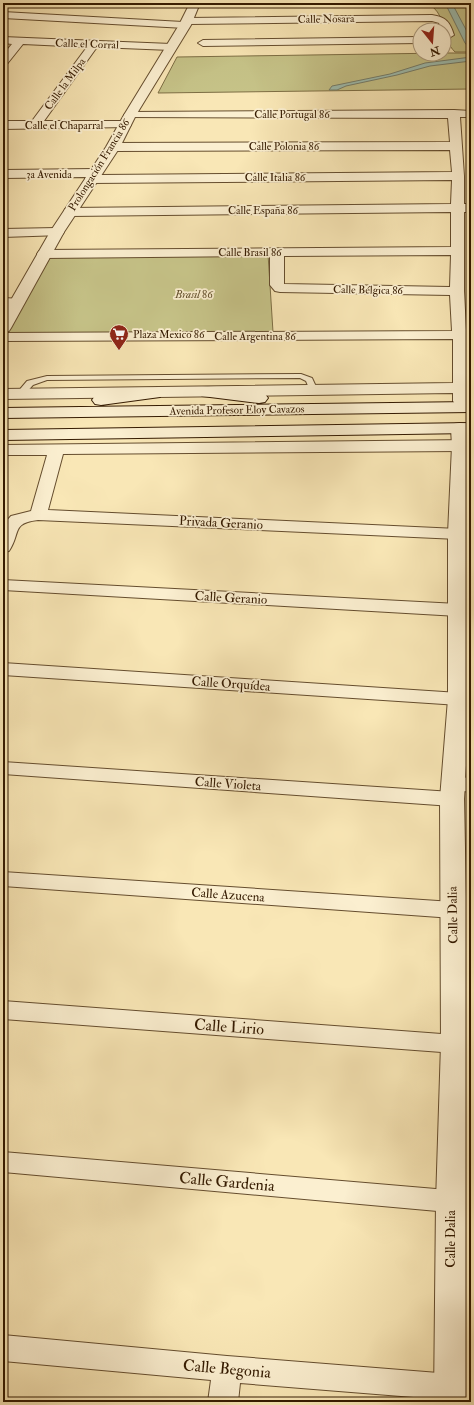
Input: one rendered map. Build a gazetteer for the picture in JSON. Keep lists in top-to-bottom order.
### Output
{
  "streets": {
    "street": [
      "Calle Nosara",
      "Calle el Corral",
      "Calle la Milpa",
      "Calle Portugal 86",
      "Calle el Chaparral",
      "Calle Polonia 86",
      "Prolongación Francia 86",
      "3a Avenida",
      "Calle Italia 86",
      "Calle España 86",
      "Calle Brasil 86",
      "Calle Bélgica 86",
      "Calle Argentina 86",
      "Avenida Profesor Eloy Cavazos",
      "Privada Geranio",
      "Calle Geranio",
      "Calle Orquídea",
      "Calle Violeta",
      "Calle Azucena",
      "Calle Dalia",
      "Calle Lirio",
      "Calle Gardenia",
      "Calle Begonia"
    ]
  },
  "crossings": [
    ["Calle Nosara", "Prolongación Francia 86"],
    ["Calle el Corral", "Calle la Milpa"],
    ["Calle el Corral", "Prolongación Francia 86"],
    ["Calle la Milpa", "Calle el Chaparral"],
    ["Calle Portugal 86", "Calle el Chaparral"],
    ["Calle Portugal 86", "Prolongación Francia 86"],
    ["Calle el Chaparral", "Prolongación Francia 86"],
    ["Calle Polonia 86", "Prolongación Francia 86"],
    ["Prolongación Francia 86", "3a Avenida"],
    ["Prolongación Francia 86", "Calle Italia 86"],
    ["Prolongación Francia 86", "Calle España 86"],
    ["Prolongación Francia 86", "Calle Brasil 86"],
    ["3a Avenida", "Calle Italia 86"],
    ["Calle Brasil 86", "Calle Bélgica 86"],
    ["Avenida Profesor Eloy Cavazos", "Calle Dalia"],
    ["Privada Geranio", "Calle Dalia"],
    ["Calle Geranio", "Calle Dalia"],
    ["Calle Orquídea", "Calle Dalia"],
    ["Calle Violeta", "Calle Dalia"],
    ["Calle Azucena", "Calle Dalia"],
    ["Calle Dalia", "Calle Lirio"],
    ["Calle Dalia", "Calle Gardenia"],
    ["Calle Dalia", "Calle Begonia"]
  ],
  "parks": ["Brasil 86"],
  "places": {
    "supermarket": ["Plaza Mexico 86"]
  },
  "north": "bottom"
}
